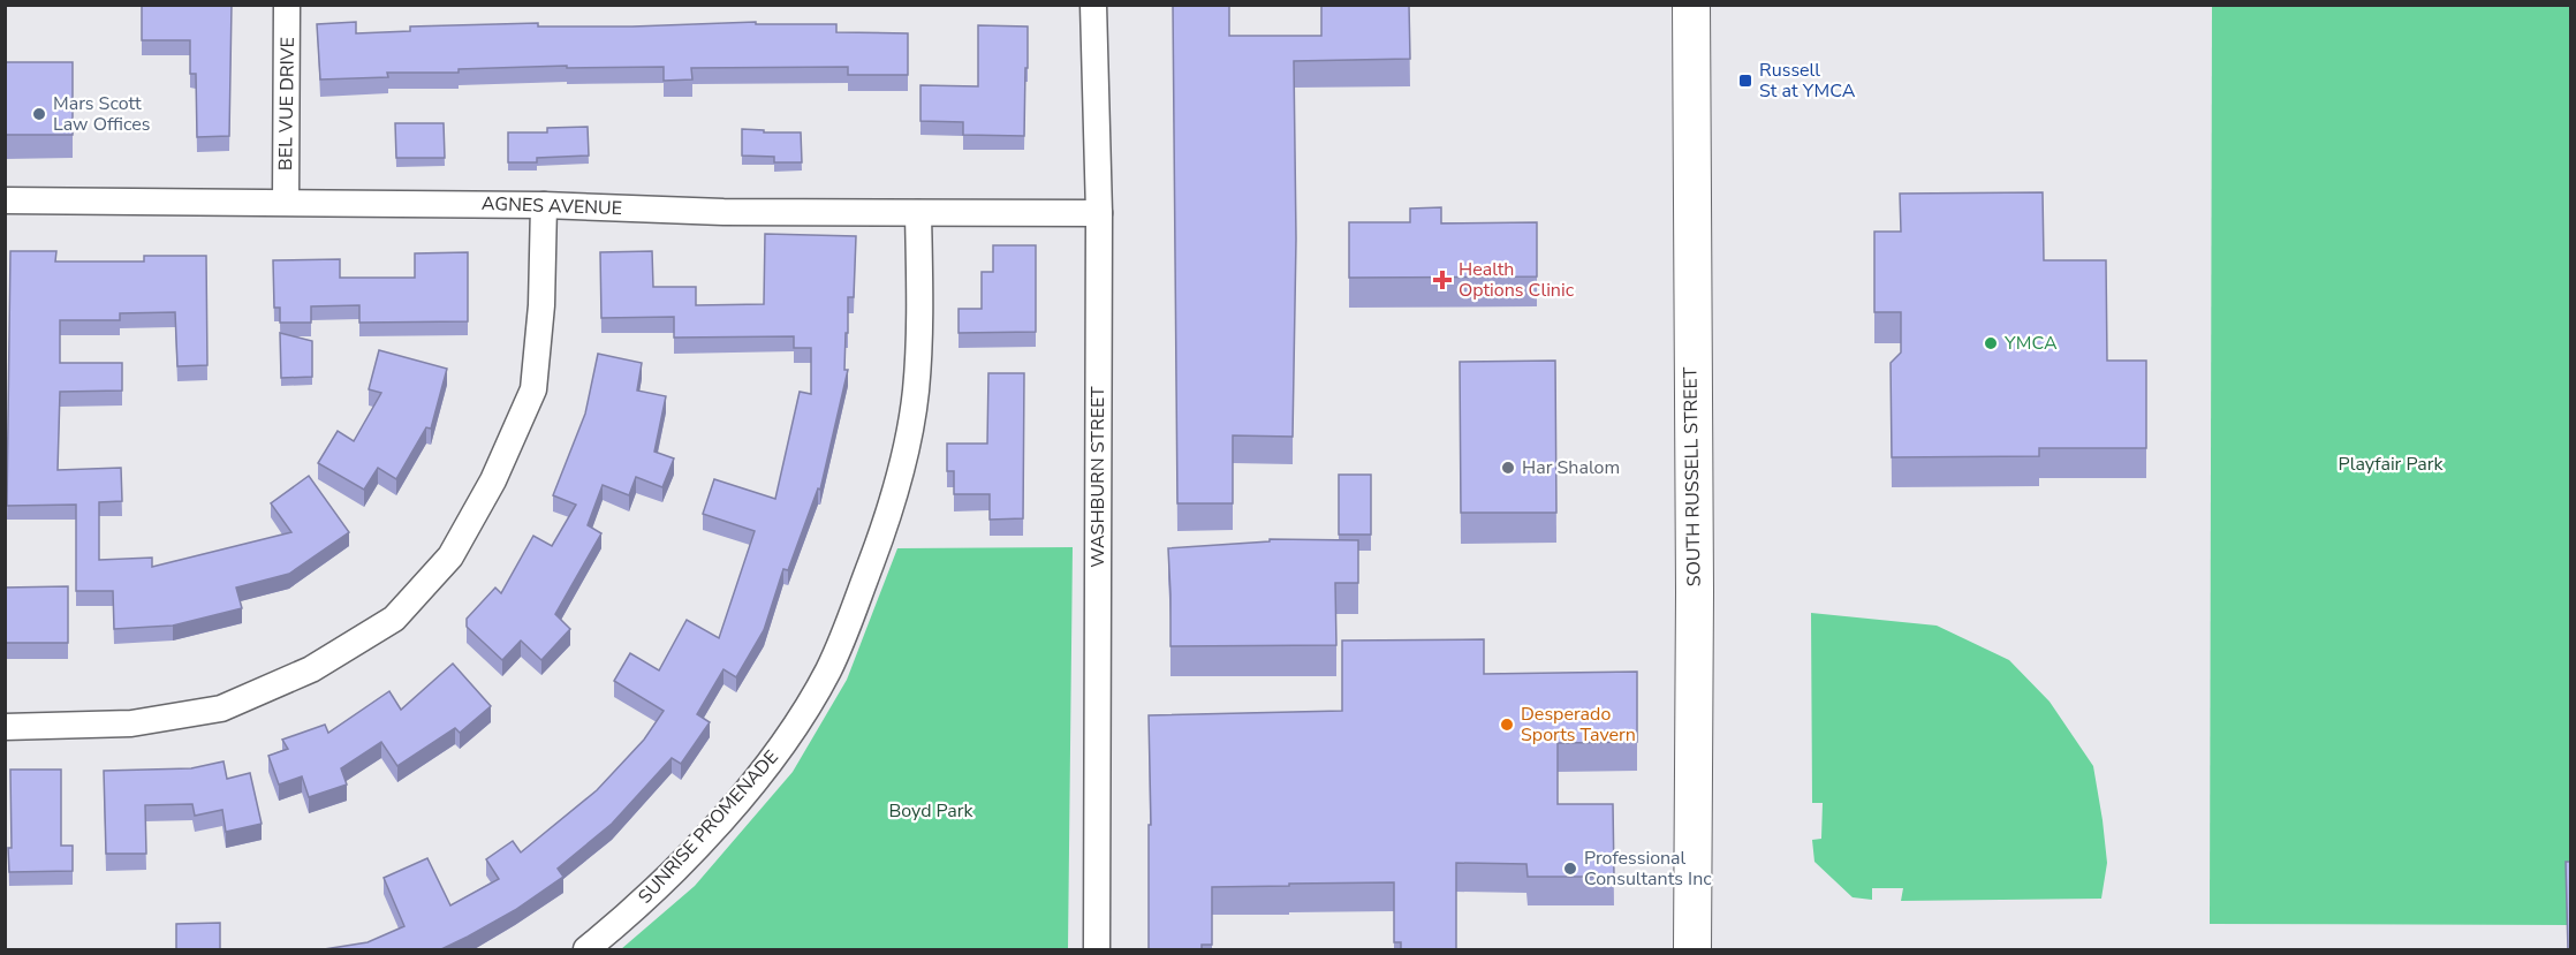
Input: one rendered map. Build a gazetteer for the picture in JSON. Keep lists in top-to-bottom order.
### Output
{
  "streets": {
    "main road": ["SOUTH RUSSELL STREET"],
    "street": [
      "BEL VUE DRIVE",
      "AGNES AVENUE",
      "WASHBURN STREET",
      "SUNRISE PROMENADE"
    ]
  },
  "crossings": [
    ["BEL VUE DRIVE", "AGNES AVENUE"],
    ["AGNES AVENUE", "WASHBURN STREET"],
    ["AGNES AVENUE", "SUNRISE PROMENADE"]
  ],
  "parks": ["Playfair Park", "Boyd Park"],
  "places": {
    "transit": ["Russell St at YMCA"],
    "other": [
      "Mars Scott Law Offices",
      "YMCA",
      "Har Shalom",
      "Desperado Sports Tavern",
      "Professional Consultants Inc"
    ],
    "health": ["Health Options Clinic"]
  }
}
